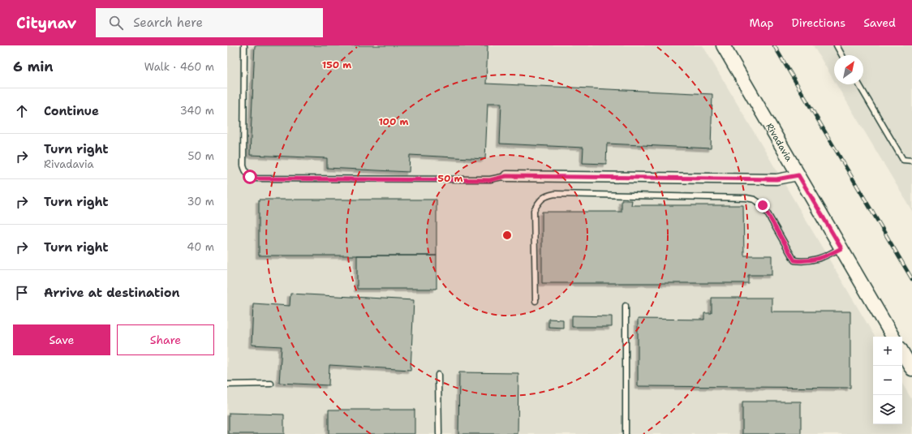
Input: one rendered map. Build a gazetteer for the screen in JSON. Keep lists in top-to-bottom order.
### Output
{
  "streets": {
    "street": ["Rivadavia"]
  },
  "north": "top right",
  "page": {
    "header": "Citynav",
    "search": "Search here",
    "nav": ["Map", "Directions", "Saved"],
    "heading": ["6 min", "Walk · 460 m"],
    "list": [
      ["Continue", "340 m"],
      ["Turn right", "Rivadavia", "50 m"],
      ["Turn right", "30 m"],
      ["Turn right", "40 m"],
      "Arrive at destination"
    ],
    "buttons": ["Save", "Share"],
    "map_buttons": ["+", "−"]
  },
  "rings": ["150 m", "100 m", "50 m"]
}
